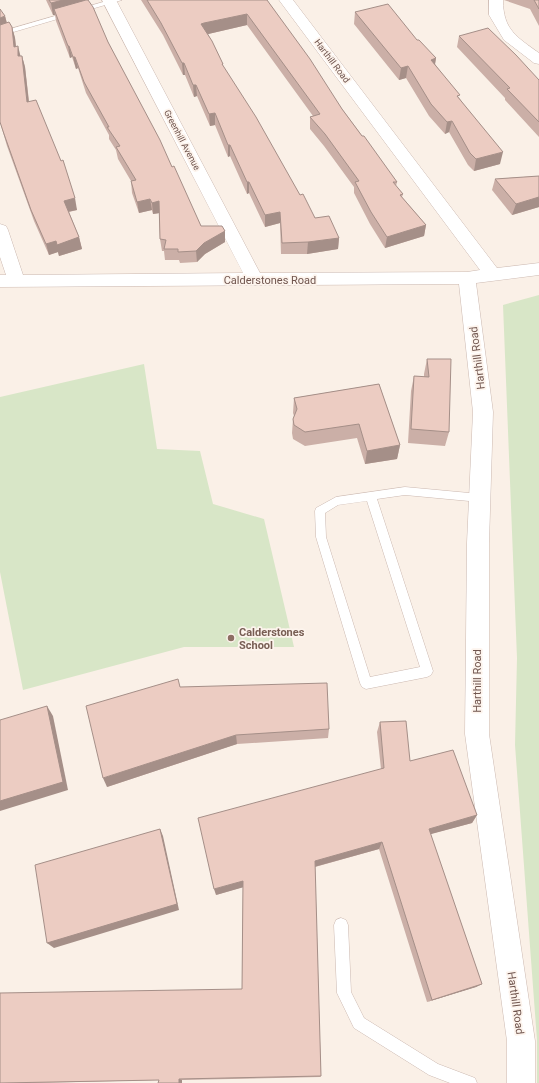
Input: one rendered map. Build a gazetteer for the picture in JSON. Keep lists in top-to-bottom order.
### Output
{
  "streets": {
    "street": ["Harthill Road", "Greenhill Avenue", "Calderstones Road"]
  },
  "crossings": [
    ["Harthill Road", "Calderstones Road"],
    ["Greenhill Avenue", "Calderstones Road"]
  ],
  "places": ["Calderstones School"]
}
